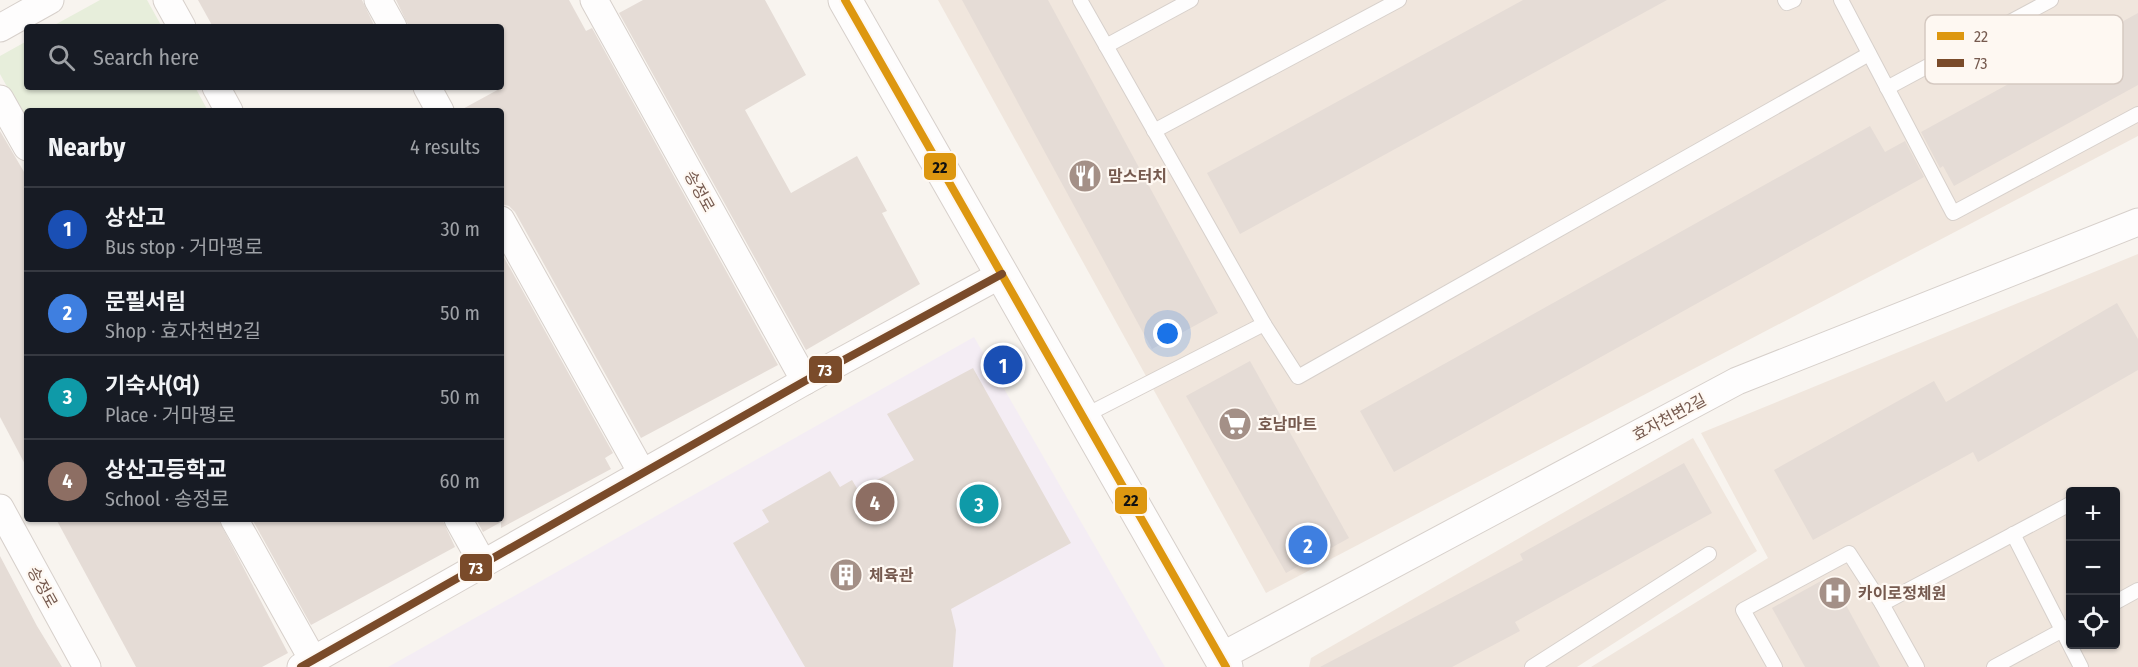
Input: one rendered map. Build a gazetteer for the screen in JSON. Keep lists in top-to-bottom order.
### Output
{
  "streets": {
    "street": ["송정로", "효자천변2길"]
  },
  "places": {
    "restaurant": ["맘스터치"],
    "supermarket": ["호남마트"],
    "building": ["체육관"],
    "hospital": ["카이로정체원"]
  },
  "lines": ["transit line 22", "transit line 73"],
  "legend": ["22", "73"],
  "page": {
    "search": "Search here",
    "heading": ["Nearby", "4 results"],
    "list": [
      {
        "mark": "1",
        "name": "상산고",
        "note": "Bus stop · 거마평로",
        "value": "30 m"
      },
      {
        "mark": "2",
        "name": "문필서림",
        "note": "Shop · 효자천변2길",
        "value": "50 m"
      },
      {
        "mark": "3",
        "name": "기숙사(여)",
        "note": "Place · 거마평로",
        "value": "50 m"
      },
      {
        "mark": "4",
        "name": "상산고등학교",
        "note": "School · 송정로",
        "value": "60 m"
      }
    ],
    "pins": [
      "1",
      "4",
      "3",
      "2"
    ],
    "map_buttons": ["+", "−"]
  }
}
